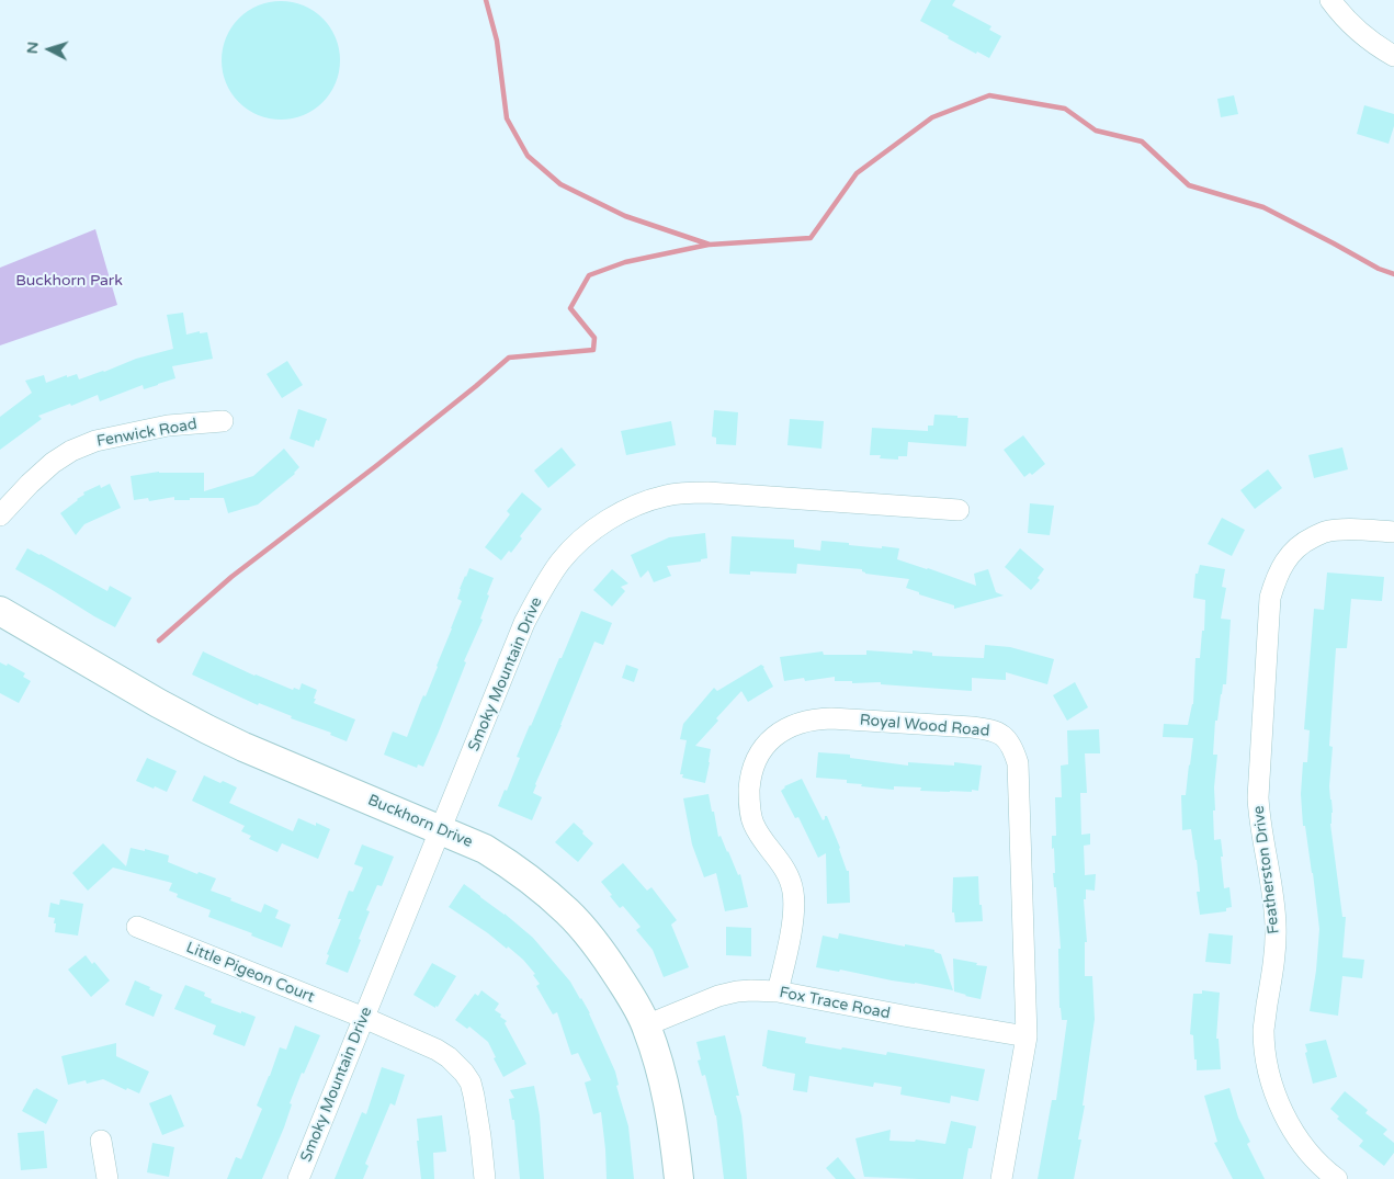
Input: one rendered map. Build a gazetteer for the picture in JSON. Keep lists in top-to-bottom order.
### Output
{
  "streets": {
    "street": [
      "Fenwick Road",
      "Smoky Mountain Drive",
      "Royal Wood Road",
      "Buckhorn Drive",
      "Featherston Drive",
      "Little Pigeon Court",
      "Fox Trace Road"
    ]
  },
  "crossings": [
    ["Smoky Mountain Drive", "Buckhorn Drive"],
    ["Smoky Mountain Drive", "Little Pigeon Court"],
    ["Royal Wood Road", "Fox Trace Road"],
    ["Buckhorn Drive", "Fox Trace Road"]
  ],
  "parks": ["Buckhorn Park"],
  "north": "left"
}
